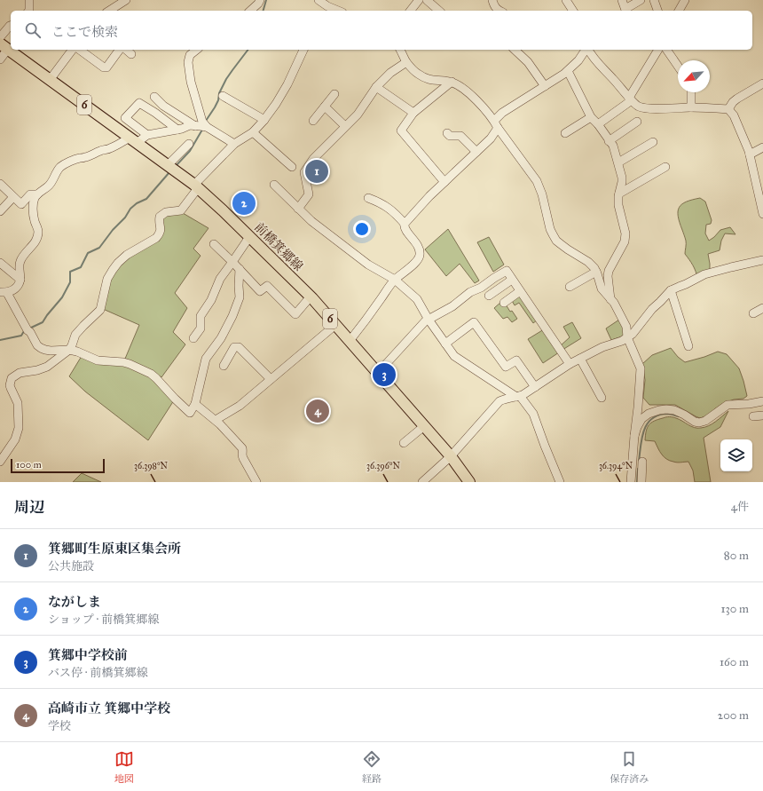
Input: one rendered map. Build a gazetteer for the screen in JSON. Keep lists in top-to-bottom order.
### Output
{
  "streets": {
    "main road": ["6", "前橋箕郷線"]
  },
  "scale_bar": "100 m",
  "north": "bottom left",
  "page": {
    "search": "ここで検索",
    "pins": [
      "1",
      "2",
      "3",
      "4"
    ],
    "scale": "100 m",
    "heading": ["周辺", "4件"],
    "list": [
      {
        "mark": "1",
        "name": "箕郷町生原東区集会所",
        "note": "公共施設",
        "value": "80 m"
      },
      {
        "mark": "2",
        "name": "ながしま",
        "note": "ショップ · 前橋箕郷線",
        "value": "130 m"
      },
      {
        "mark": "3",
        "name": "箕郷中学校前",
        "note": "バス停 · 前橋箕郷線",
        "value": "160 m"
      },
      {
        "mark": "4",
        "name": "高崎市立 箕郷中学校",
        "note": "学校",
        "value": "200 m"
      }
    ],
    "nav": ["地図", "経路", "保存済み"]
  },
  "coordinates": ["36.398°N", "36.396°N", "36.394°N"]
}
